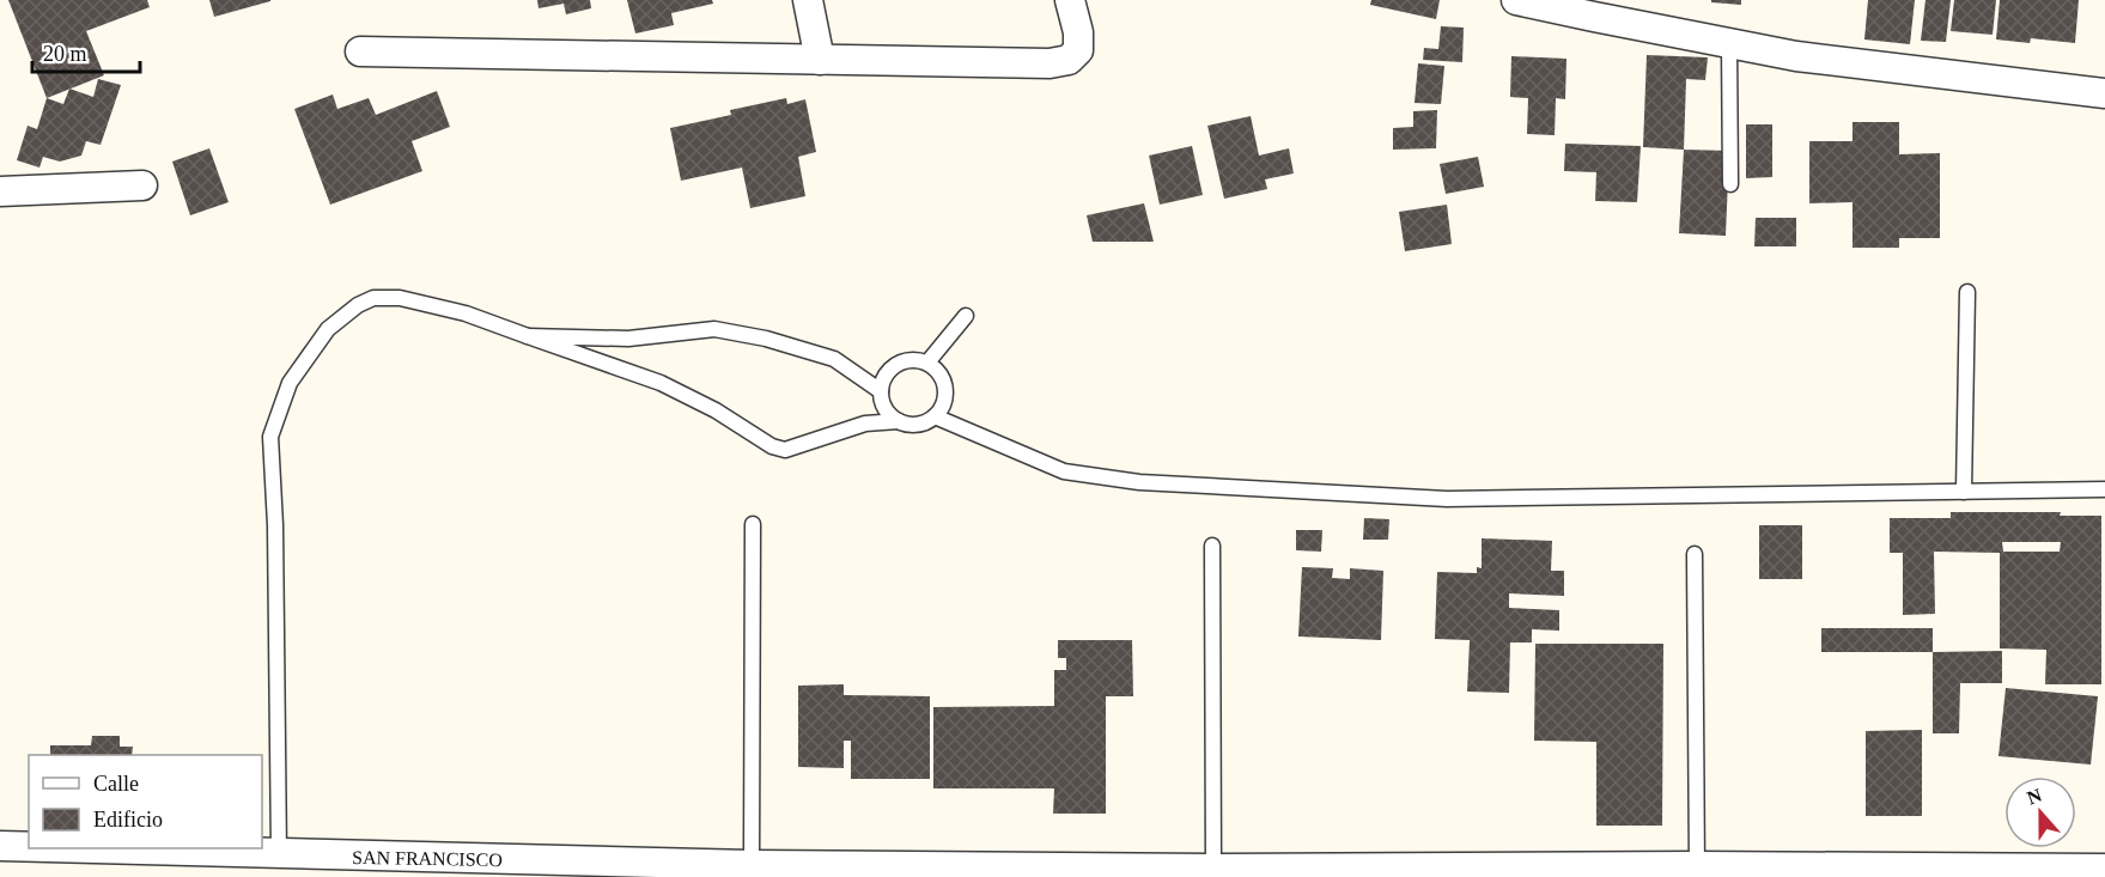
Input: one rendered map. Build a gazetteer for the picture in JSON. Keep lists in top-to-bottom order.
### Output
{
  "streets": {
    "street": ["SAN FRANCISCO"]
  },
  "legend": ["Calle", "Edificio"],
  "scale_bar": "20 m",
  "north": "top"
}
